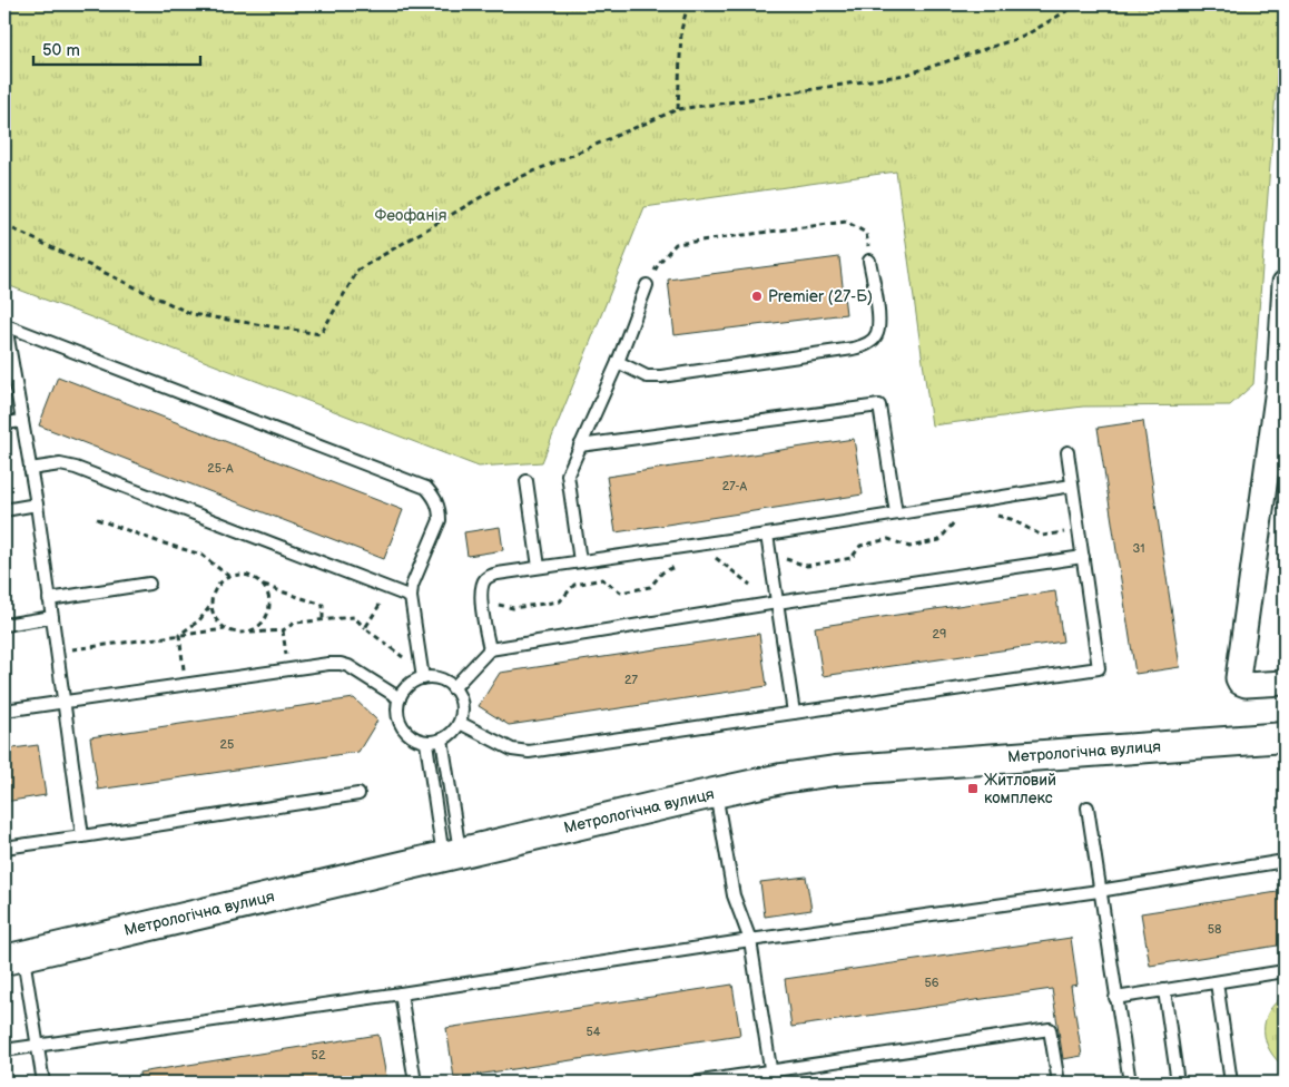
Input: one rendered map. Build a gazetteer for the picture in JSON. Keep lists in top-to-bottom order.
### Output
{
  "streets": {
    "street": ["Метрологічна вулиця"]
  },
  "parks": ["Феофанія"],
  "places": {
    "other": ["Premier (27-Б)"],
    "transit": ["Житловий комплекс"]
  },
  "house_numbers": [
    "25-А",
    "27-А",
    "31",
    "29",
    "27",
    "25",
    "58",
    "56",
    "54",
    "52"
  ],
  "scale_bar": "50 m"
}
